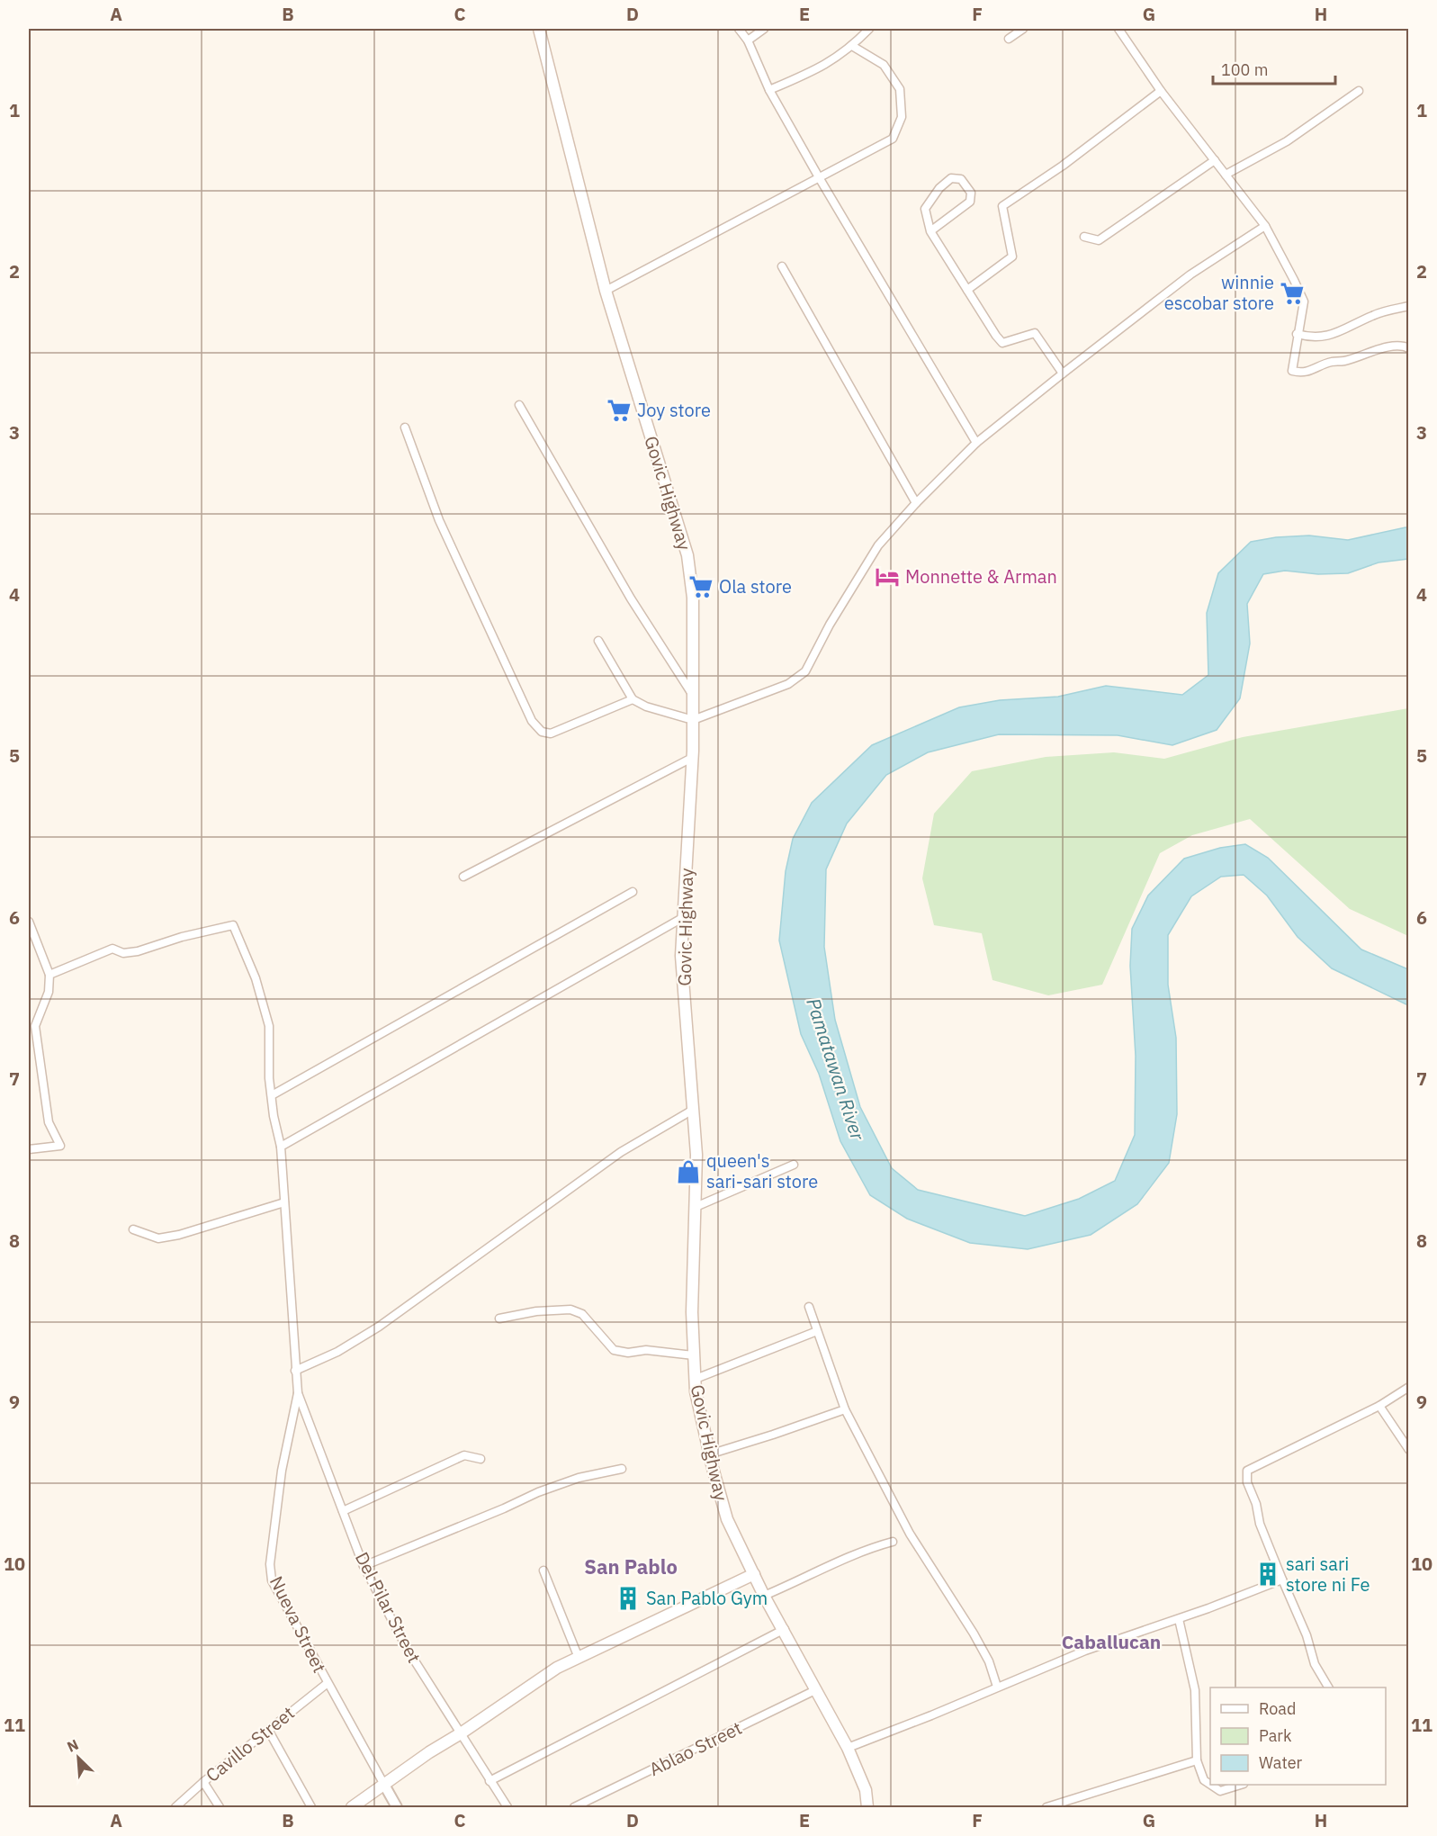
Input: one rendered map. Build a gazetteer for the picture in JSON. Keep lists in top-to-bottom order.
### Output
{
  "streets": {
    "main road": ["Govic Highway"],
    "street": [
      "Del Pilar Street",
      "Nueva Street",
      "Cavillo Street",
      "Ablao Street"
    ]
  },
  "crossings": [
    ["Govic Highway", "Ablao Street"],
    ["Del Pilar Street", "Nueva Street"],
    ["Nueva Street", "Cavillo Street"]
  ],
  "districts": ["San Pablo", "Caballucan"],
  "water": ["Pamatawan River"],
  "places": {
    "supermarket": ["winnie escobar store", "Joy store", "Ola store"],
    "hotel": ["Monnette & Arman"],
    "shop": ["queen's sari-sari store"],
    "building": ["sari sari store ni Fe", "San Pablo Gym"]
  },
  "legend": ["Road", "Park", "Water"],
  "scale_bar": "100 m",
  "north": "top left",
  "grid": {
    "columns": [
      "A",
      "B",
      "C",
      "D",
      "E",
      "F",
      "G",
      "H"
    ],
    "rows": [
      "1",
      "2",
      "3",
      "4",
      "5",
      "6",
      "7",
      "8",
      "9",
      "10",
      "11"
    ]
  }
}
